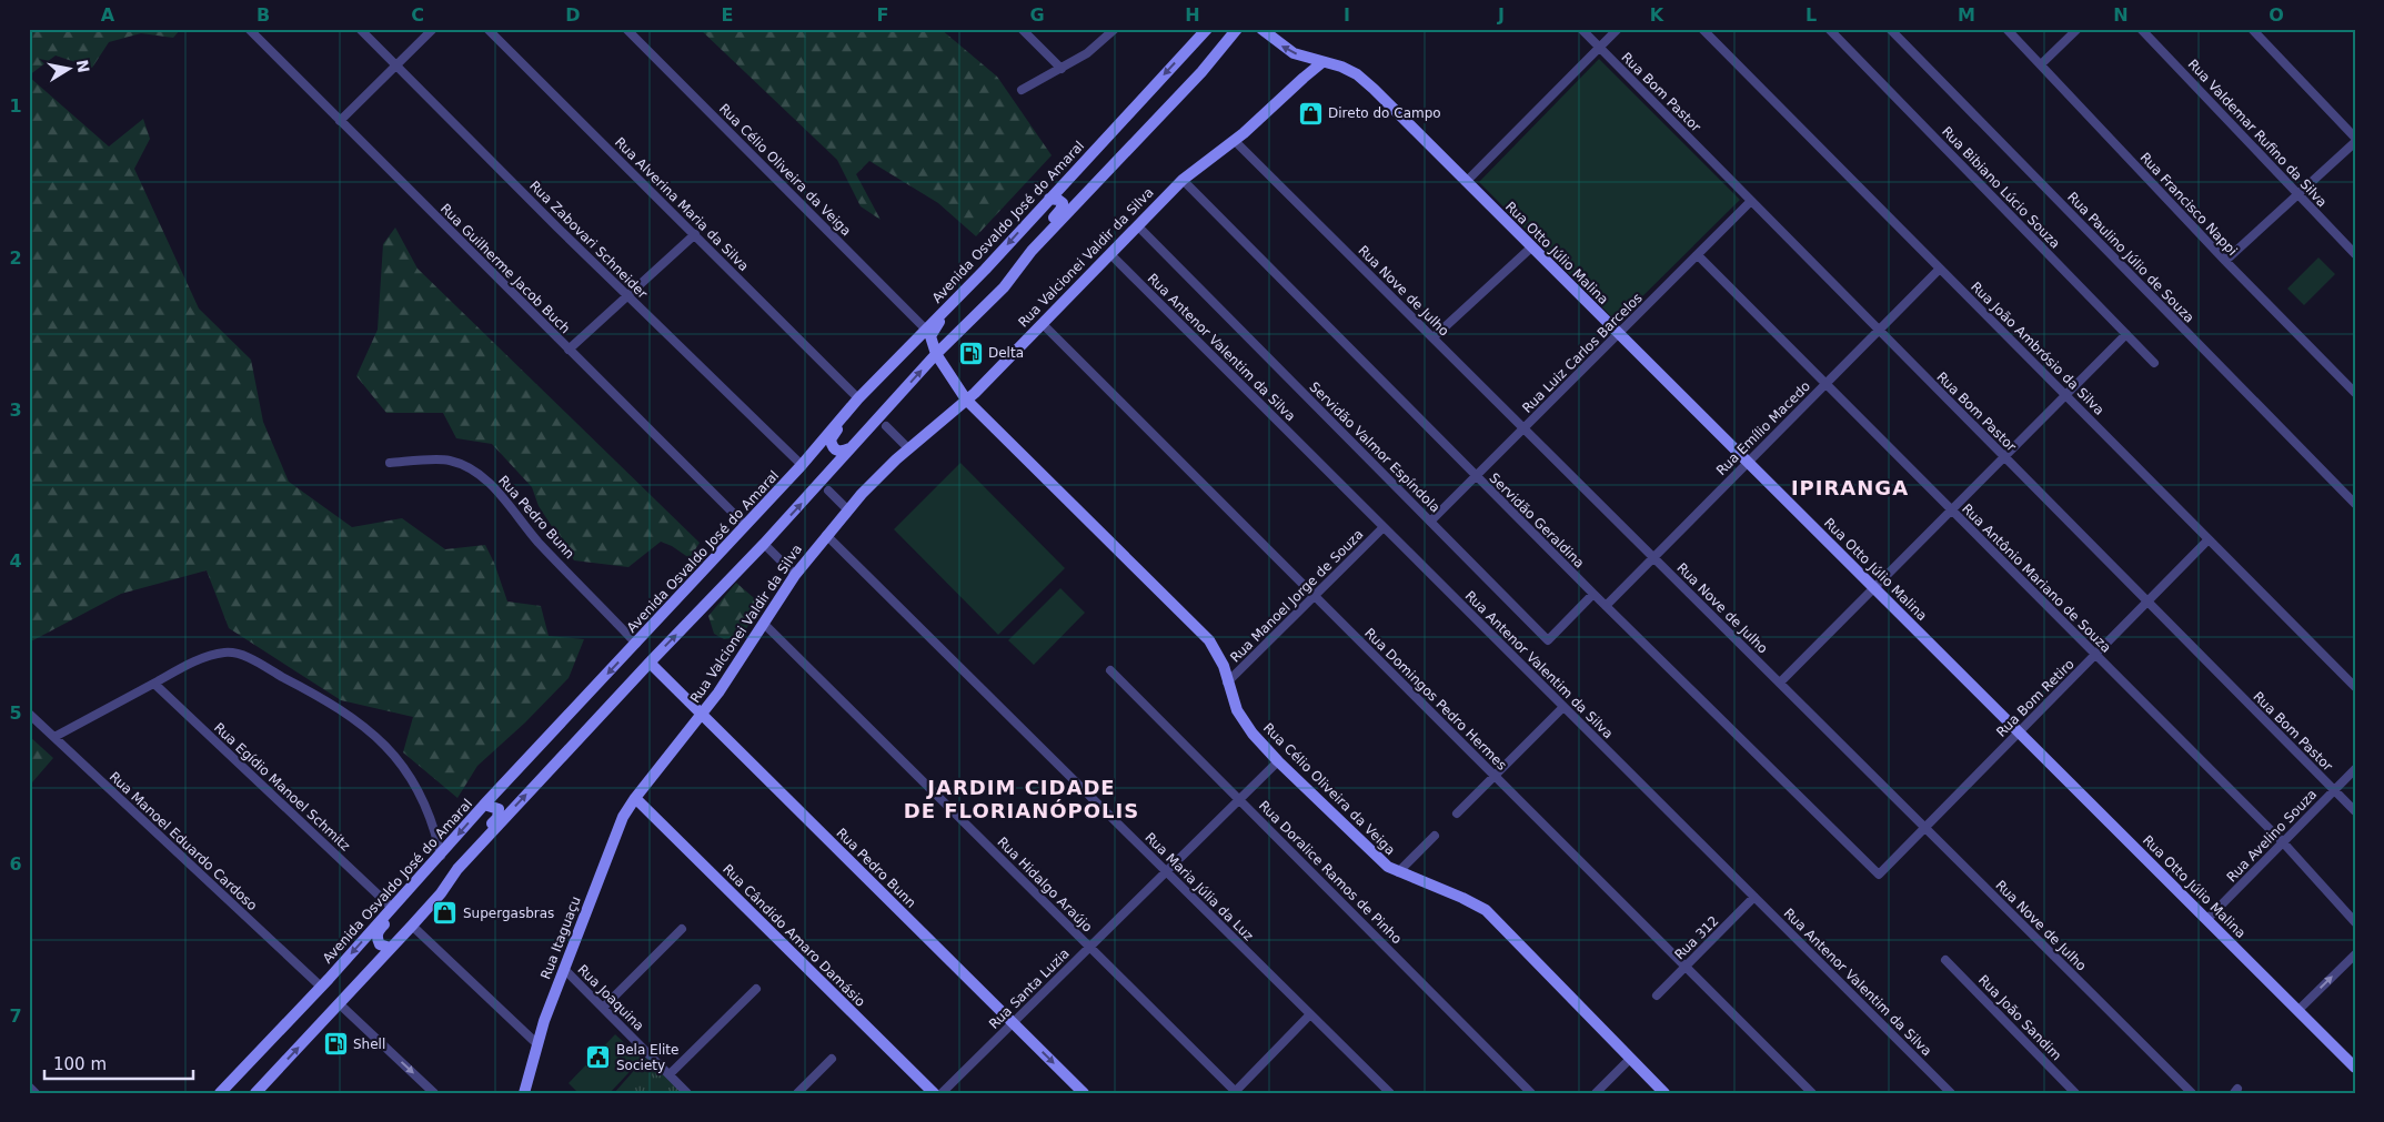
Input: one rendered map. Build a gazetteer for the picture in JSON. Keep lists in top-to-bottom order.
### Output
{
  "streets": {
    "main road": [
      "Rua Célio Oliveira da Veiga",
      "Avenida Osvaldo José do Amaral",
      "Rua Otto Júlio Malina",
      "Rua Valcionei Valdir da Silva",
      "Rua Pedro Bunn",
      "Rua Cândido Amaro Damásio",
      "Rua Itaguaçu"
    ],
    "street": [
      "Rua Bom Pastor",
      "Rua Valdemar Rufino da Silva",
      "Rua Bibiano Lúcio Souza",
      "Rua Alverina Maria da Silva",
      "Rua Francisco Nappi",
      "Rua Zabovari Schneider",
      "Rua Paulino Júlio de Souza",
      "Rua Guilherme Jacob Buch",
      "Rua Nove de Julho",
      "Rua Antenor Valentim da Silva",
      "Rua João Ambrósio da Silva",
      "Rua Luiz Carlos Barcelos",
      "Rua Emílio Macedo",
      "Servidão Valmor Espíndola",
      "Servidão Geraldina",
      "Rua Antônio Mariano de Souza",
      "Rua Manoel Jorge de Souza",
      "Rua Bom Retiro",
      "Rua Domingos Pedro Hermes",
      "Rua Egídio Manoel Schmitz",
      "Rua Avelino Souza",
      "Rua Manoel Eduardo Cardoso",
      "Rua Doralice Ramos de Pinho",
      "Rua Hidalgo Araújo",
      "Rua Maria Júlia da Luz",
      "Rua 312",
      "Rua Santa Luzia",
      "Rua Joaquina",
      "Rua João Sandim"
    ]
  },
  "crossings": [
    ["Rua Bom Pastor", "Rua Luiz Carlos Barcelos"],
    ["Rua Bom Pastor", "Rua Emílio Macedo"],
    ["Rua Bom Pastor", "Rua Bom Retiro"],
    ["Rua Bom Pastor", "Rua Avelino Souza"],
    ["Rua Célio Oliveira da Veiga", "Avenida Osvaldo José do Amaral"],
    ["Rua Célio Oliveira da Veiga", "Rua Valcionei Valdir da Silva"],
    ["Rua Célio Oliveira da Veiga", "Rua Manoel Jorge de Souza"],
    ["Rua Célio Oliveira da Veiga", "Rua Santa Luzia"],
    ["Rua Alverina Maria da Silva", "Avenida Osvaldo José do Amaral"],
    ["Avenida Osvaldo José do Amaral", "Rua Zabovari Schneider"],
    ["Avenida Osvaldo José do Amaral", "Rua Guilherme Jacob Buch"],
    ["Avenida Osvaldo José do Amaral", "Rua Pedro Bunn"],
    ["Avenida Osvaldo José do Amaral", "Rua Egídio Manoel Schmitz"],
    ["Avenida Osvaldo José do Amaral", "Rua Manoel Eduardo Cardoso"],
    ["Rua Otto Júlio Malina", "Rua Valcionei Valdir da Silva"],
    ["Rua Otto Júlio Malina", "Rua Luiz Carlos Barcelos"],
    ["Rua Otto Júlio Malina", "Rua Emílio Macedo"],
    ["Rua Otto Júlio Malina", "Rua Bom Retiro"],
    ["Rua Otto Júlio Malina", "Rua Avelino Souza"],
    ["Rua Valcionei Valdir da Silva", "Rua Nove de Julho"],
    ["Rua Valcionei Valdir da Silva", "Rua Antenor Valentim da Silva"],
    ["Rua Valcionei Valdir da Silva", "Servidão Valmor Espíndola"],
    ["Rua Valcionei Valdir da Silva", "Rua Pedro Bunn"],
    ["Rua Valcionei Valdir da Silva", "Servidão Geraldina"],
    ["Rua Valcionei Valdir da Silva", "Rua Domingos Pedro Hermes"],
    ["Rua Valcionei Valdir da Silva", "Rua Hidalgo Araújo"],
    ["Rua Valcionei Valdir da Silva", "Rua Maria Júlia da Luz"],
    ["Rua Valcionei Valdir da Silva", "Rua Cândido Amaro Damásio"],
    ["Rua Valcionei Valdir da Silva", "Rua Itaguaçu"],
    ["Rua Nove de Julho", "Rua Luiz Carlos Barcelos"],
    ["Rua Nove de Julho", "Rua Emílio Macedo"],
    ["Rua Nove de Julho", "Rua Bom Retiro"],
    ["Rua Antenor Valentim da Silva", "Rua Manoel Jorge de Souza"],
    ["Rua Antenor Valentim da Silva", "Rua 312"],
    ["Rua João Ambrósio da Silva", "Rua Emílio Macedo"],
    ["Rua João Ambrósio da Silva", "Rua Bom Retiro"],
    ["Rua Luiz Carlos Barcelos", "Servidão Valmor Espíndola"],
    ["Rua Luiz Carlos Barcelos", "Servidão Geraldina"],
    ["Rua Luiz Carlos Barcelos", "Rua Antônio Mariano de Souza"],
    ["Rua Emílio Macedo", "Servidão Geraldina"],
    ["Rua Emílio Macedo", "Rua Antônio Mariano de Souza"],
    ["Servidão Valmor Espíndola", "Servidão Geraldina"],
    ["Rua Pedro Bunn", "Rua Santa Luzia"],
    ["Servidão Geraldina", "Rua Bom Retiro"],
    ["Rua Antônio Mariano de Souza", "Rua Bom Retiro"],
    ["Rua Antônio Mariano de Souza", "Rua Avelino Souza"],
    ["Rua Manoel Jorge de Souza", "Rua Domingos Pedro Hermes"],
    ["Rua Domingos Pedro Hermes", "Rua 312"],
    ["Rua Doralice Ramos de Pinho", "Rua Santa Luzia"],
    ["Rua Hidalgo Araújo", "Rua Santa Luzia"],
    ["Rua Maria Júlia da Luz", "Rua Santa Luzia"],
    ["Rua Cândido Amaro Damásio", "Rua Itaguaçu"],
    ["Rua Itaguaçu", "Rua Joaquina"]
  ],
  "districts": ["IPIRANGA", "JARDIM CIDADE DE FLORIANÓPOLIS"],
  "places": {
    "shop": ["Direto do Campo", "Supergasbras"],
    "fuel station": ["Delta", "Shell"],
    "public building": ["Bela Elite Society"]
  },
  "scale_bar": "100 m",
  "north": "right",
  "grid": {
    "columns": [
      "A",
      "B",
      "C",
      "D",
      "E",
      "F",
      "G",
      "H",
      "I",
      "J",
      "K",
      "L",
      "M",
      "N",
      "O"
    ],
    "rows": [
      "1",
      "2",
      "3",
      "4",
      "5",
      "6",
      "7"
    ]
  }
}
